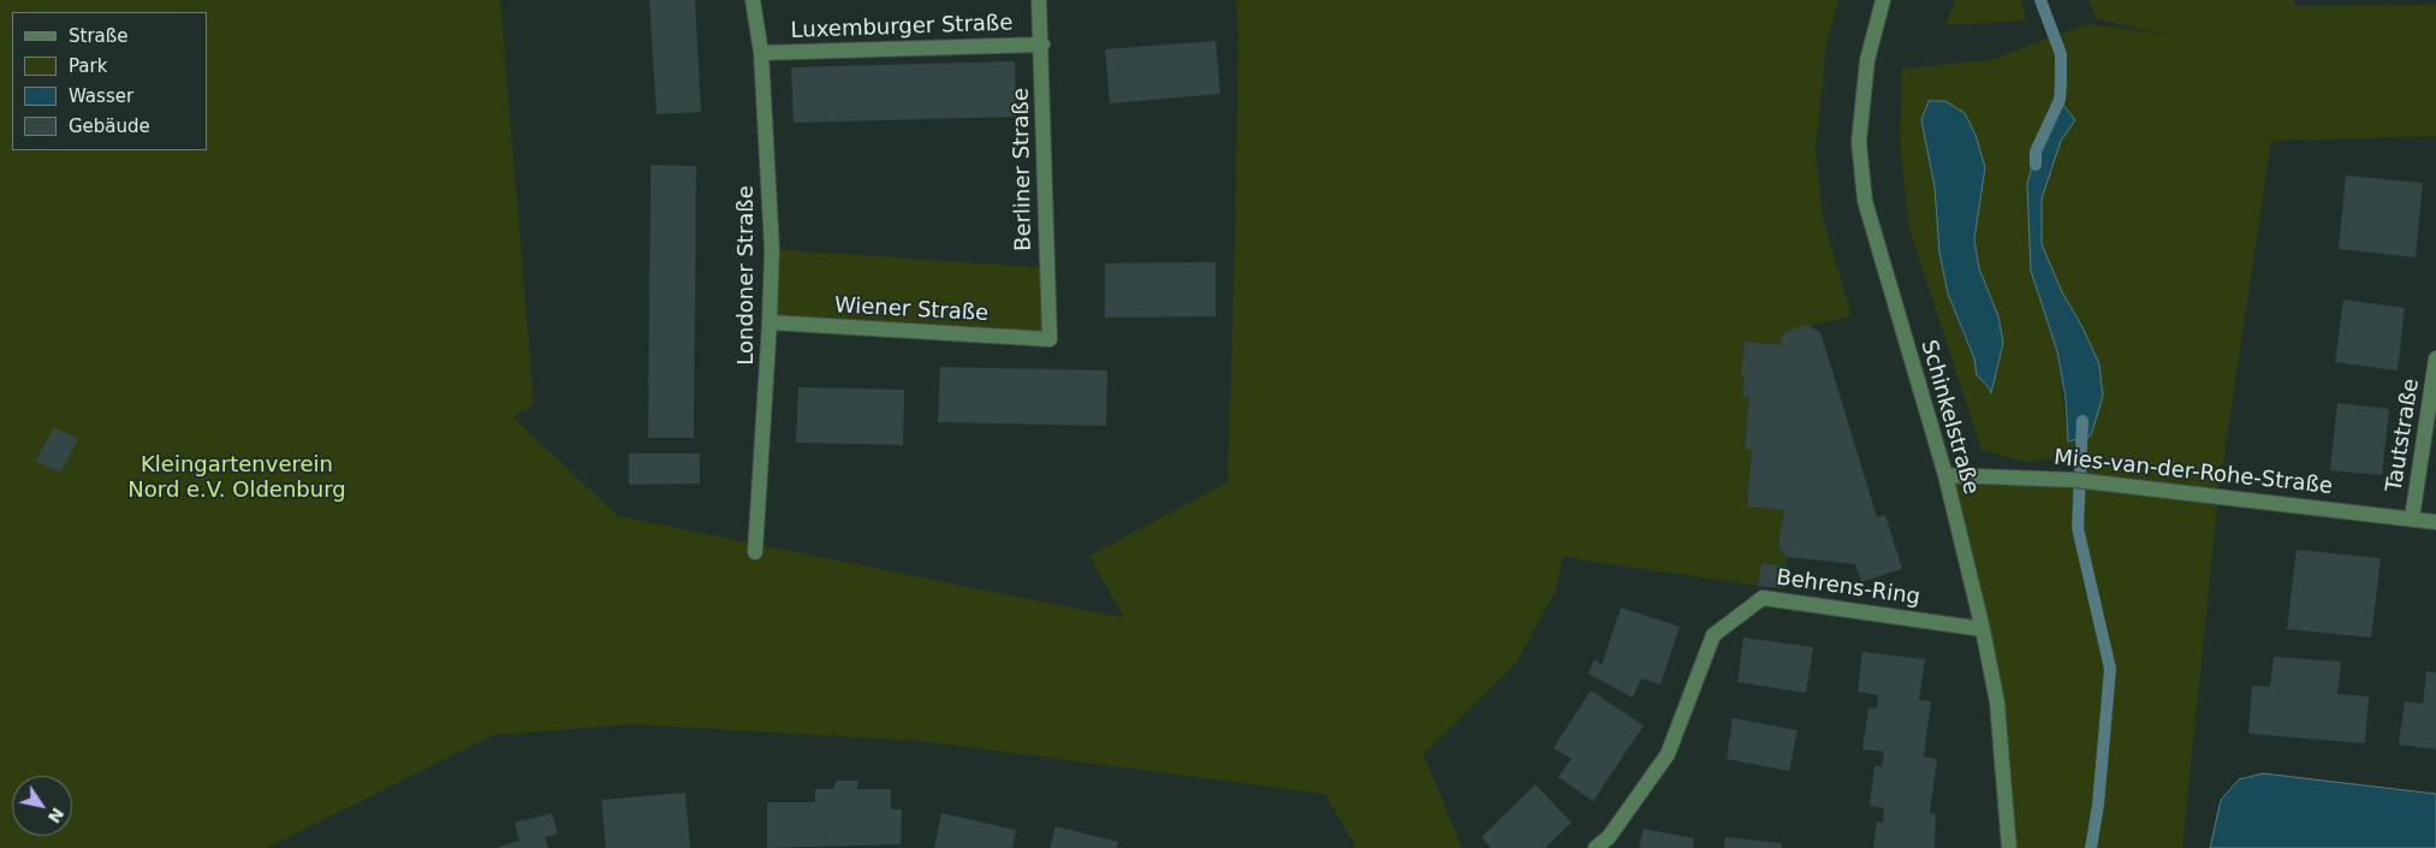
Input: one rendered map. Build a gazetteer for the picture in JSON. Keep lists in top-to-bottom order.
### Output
{
  "streets": {
    "street": [
      "Luxemburger Straße",
      "Berliner Straße",
      "Londoner Straße",
      "Wiener Straße",
      "Schinkelstraße",
      "Tautstraße",
      "Mies-van-der-Rohe-Straße",
      "Behrens-Ring"
    ]
  },
  "crossings": [
    ["Luxemburger Straße", "Berliner Straße"],
    ["Luxemburger Straße", "Londoner Straße"],
    ["Berliner Straße", "Wiener Straße"],
    ["Londoner Straße", "Wiener Straße"],
    ["Schinkelstraße", "Mies-van-der-Rohe-Straße"],
    ["Schinkelstraße", "Behrens-Ring"],
    ["Tautstraße", "Mies-van-der-Rohe-Straße"]
  ],
  "parks": ["Kleingartenverein Nord e.V. Oldenburg"],
  "legend": [
    "Straße",
    "Park",
    "Wasser",
    "Gebäude"
  ],
  "north": "bottom right"
}
